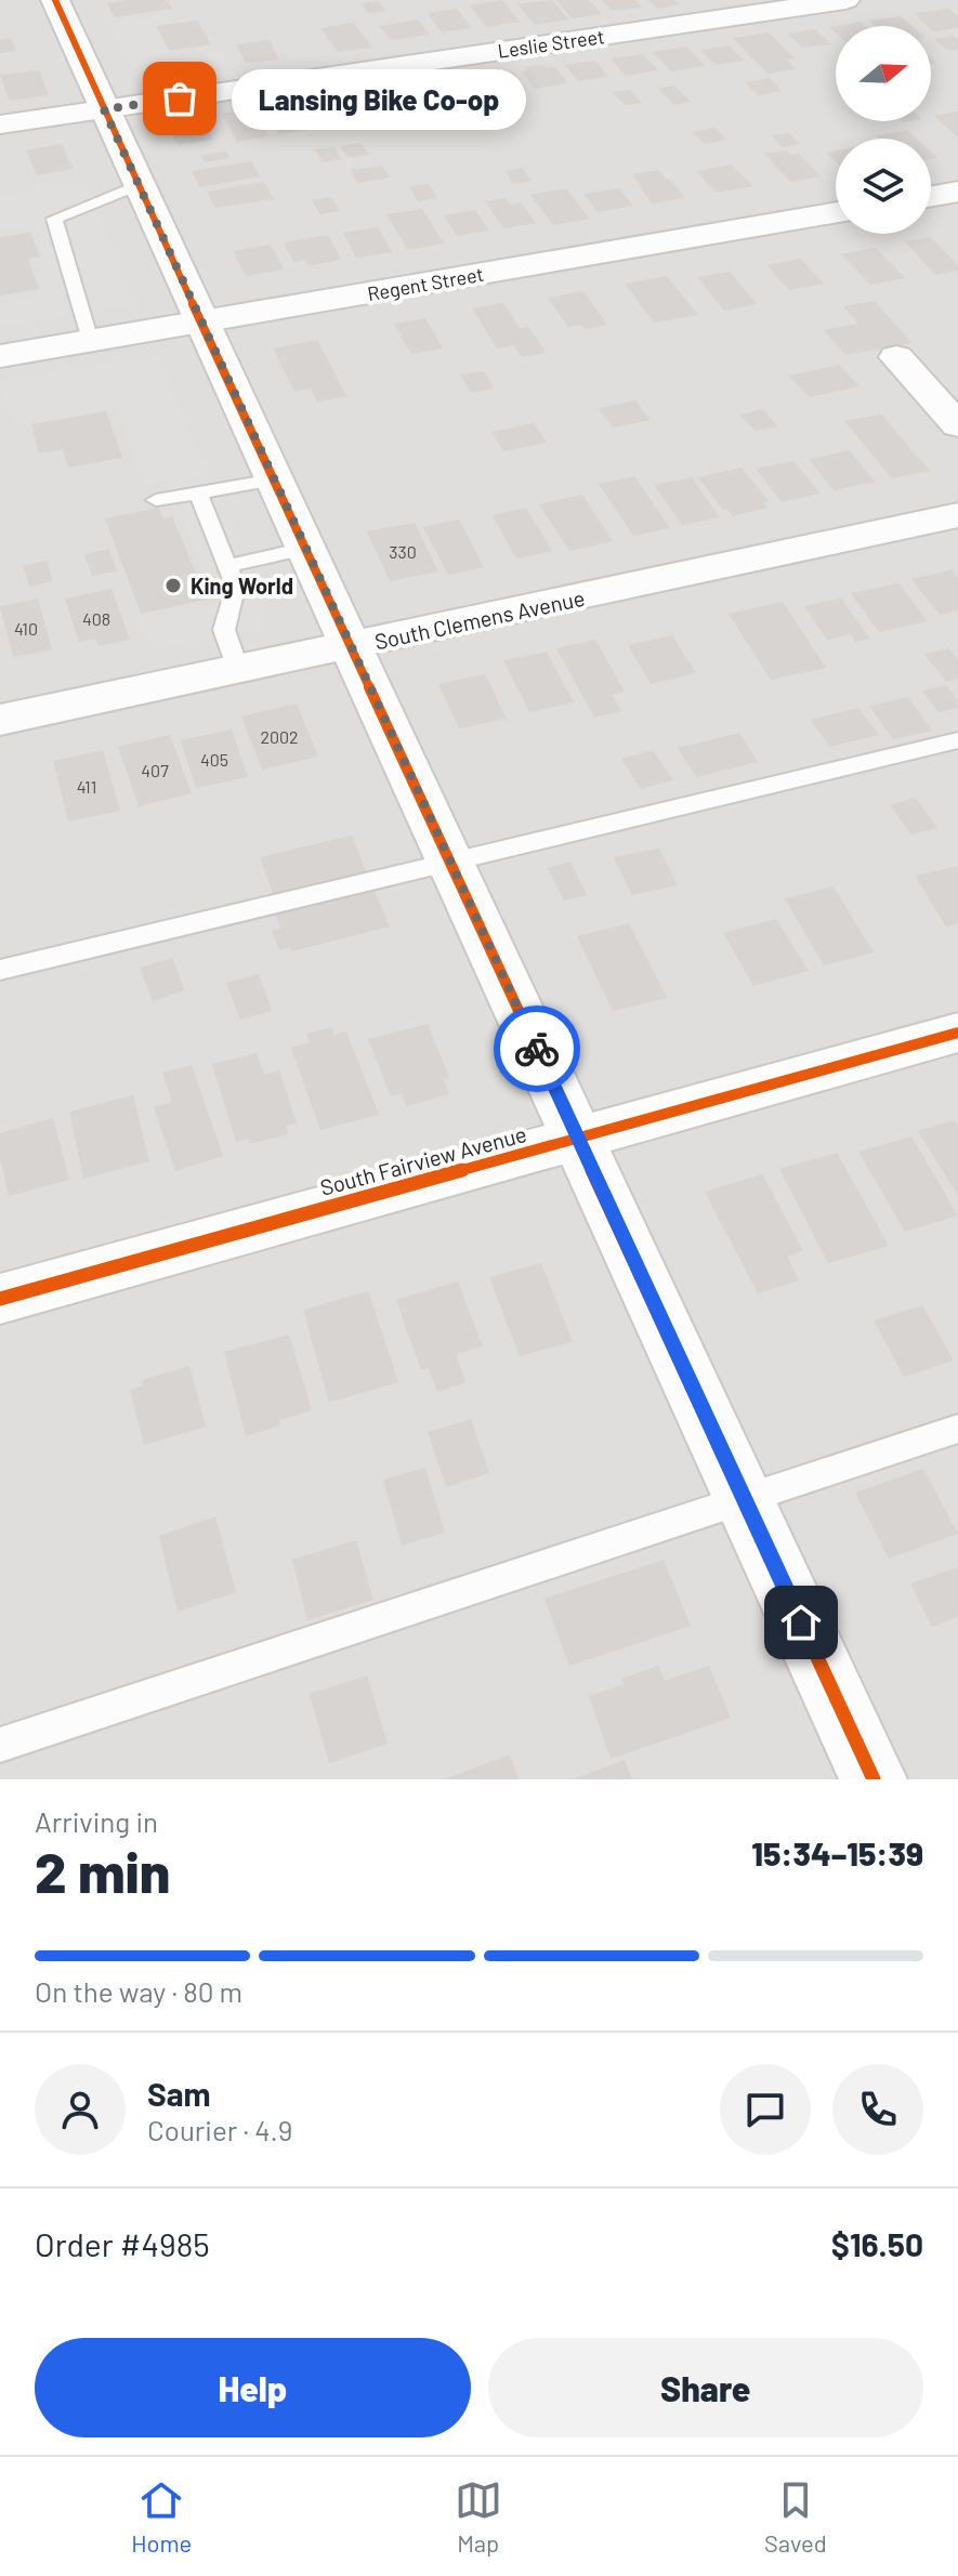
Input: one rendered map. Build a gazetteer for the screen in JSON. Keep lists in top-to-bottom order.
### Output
{
  "streets": {
    "street": [
      "Leslie Street",
      "Regent Street",
      "South Clemens Avenue",
      "South Fairview Avenue"
    ]
  },
  "places": ["Lansing Bike Co-op", "King World"],
  "house_numbers": [
    "330",
    "408",
    "410",
    "2002",
    "405",
    "407",
    "411"
  ],
  "north": "right",
  "page": {
    "bubble": "Lansing Bike Co-op",
    "heading": ["2 min", "Arriving in", "15:34–15:39"],
    "panel": [
      "Sam",
      "Courier · 4.9",
      "Order #4985",
      "$16.50"
    ],
    "bar": "On the way · 80 m",
    "buttons": ["Help", "Share"],
    "tabs": ["Home", "Map", "Saved"]
  }
}
